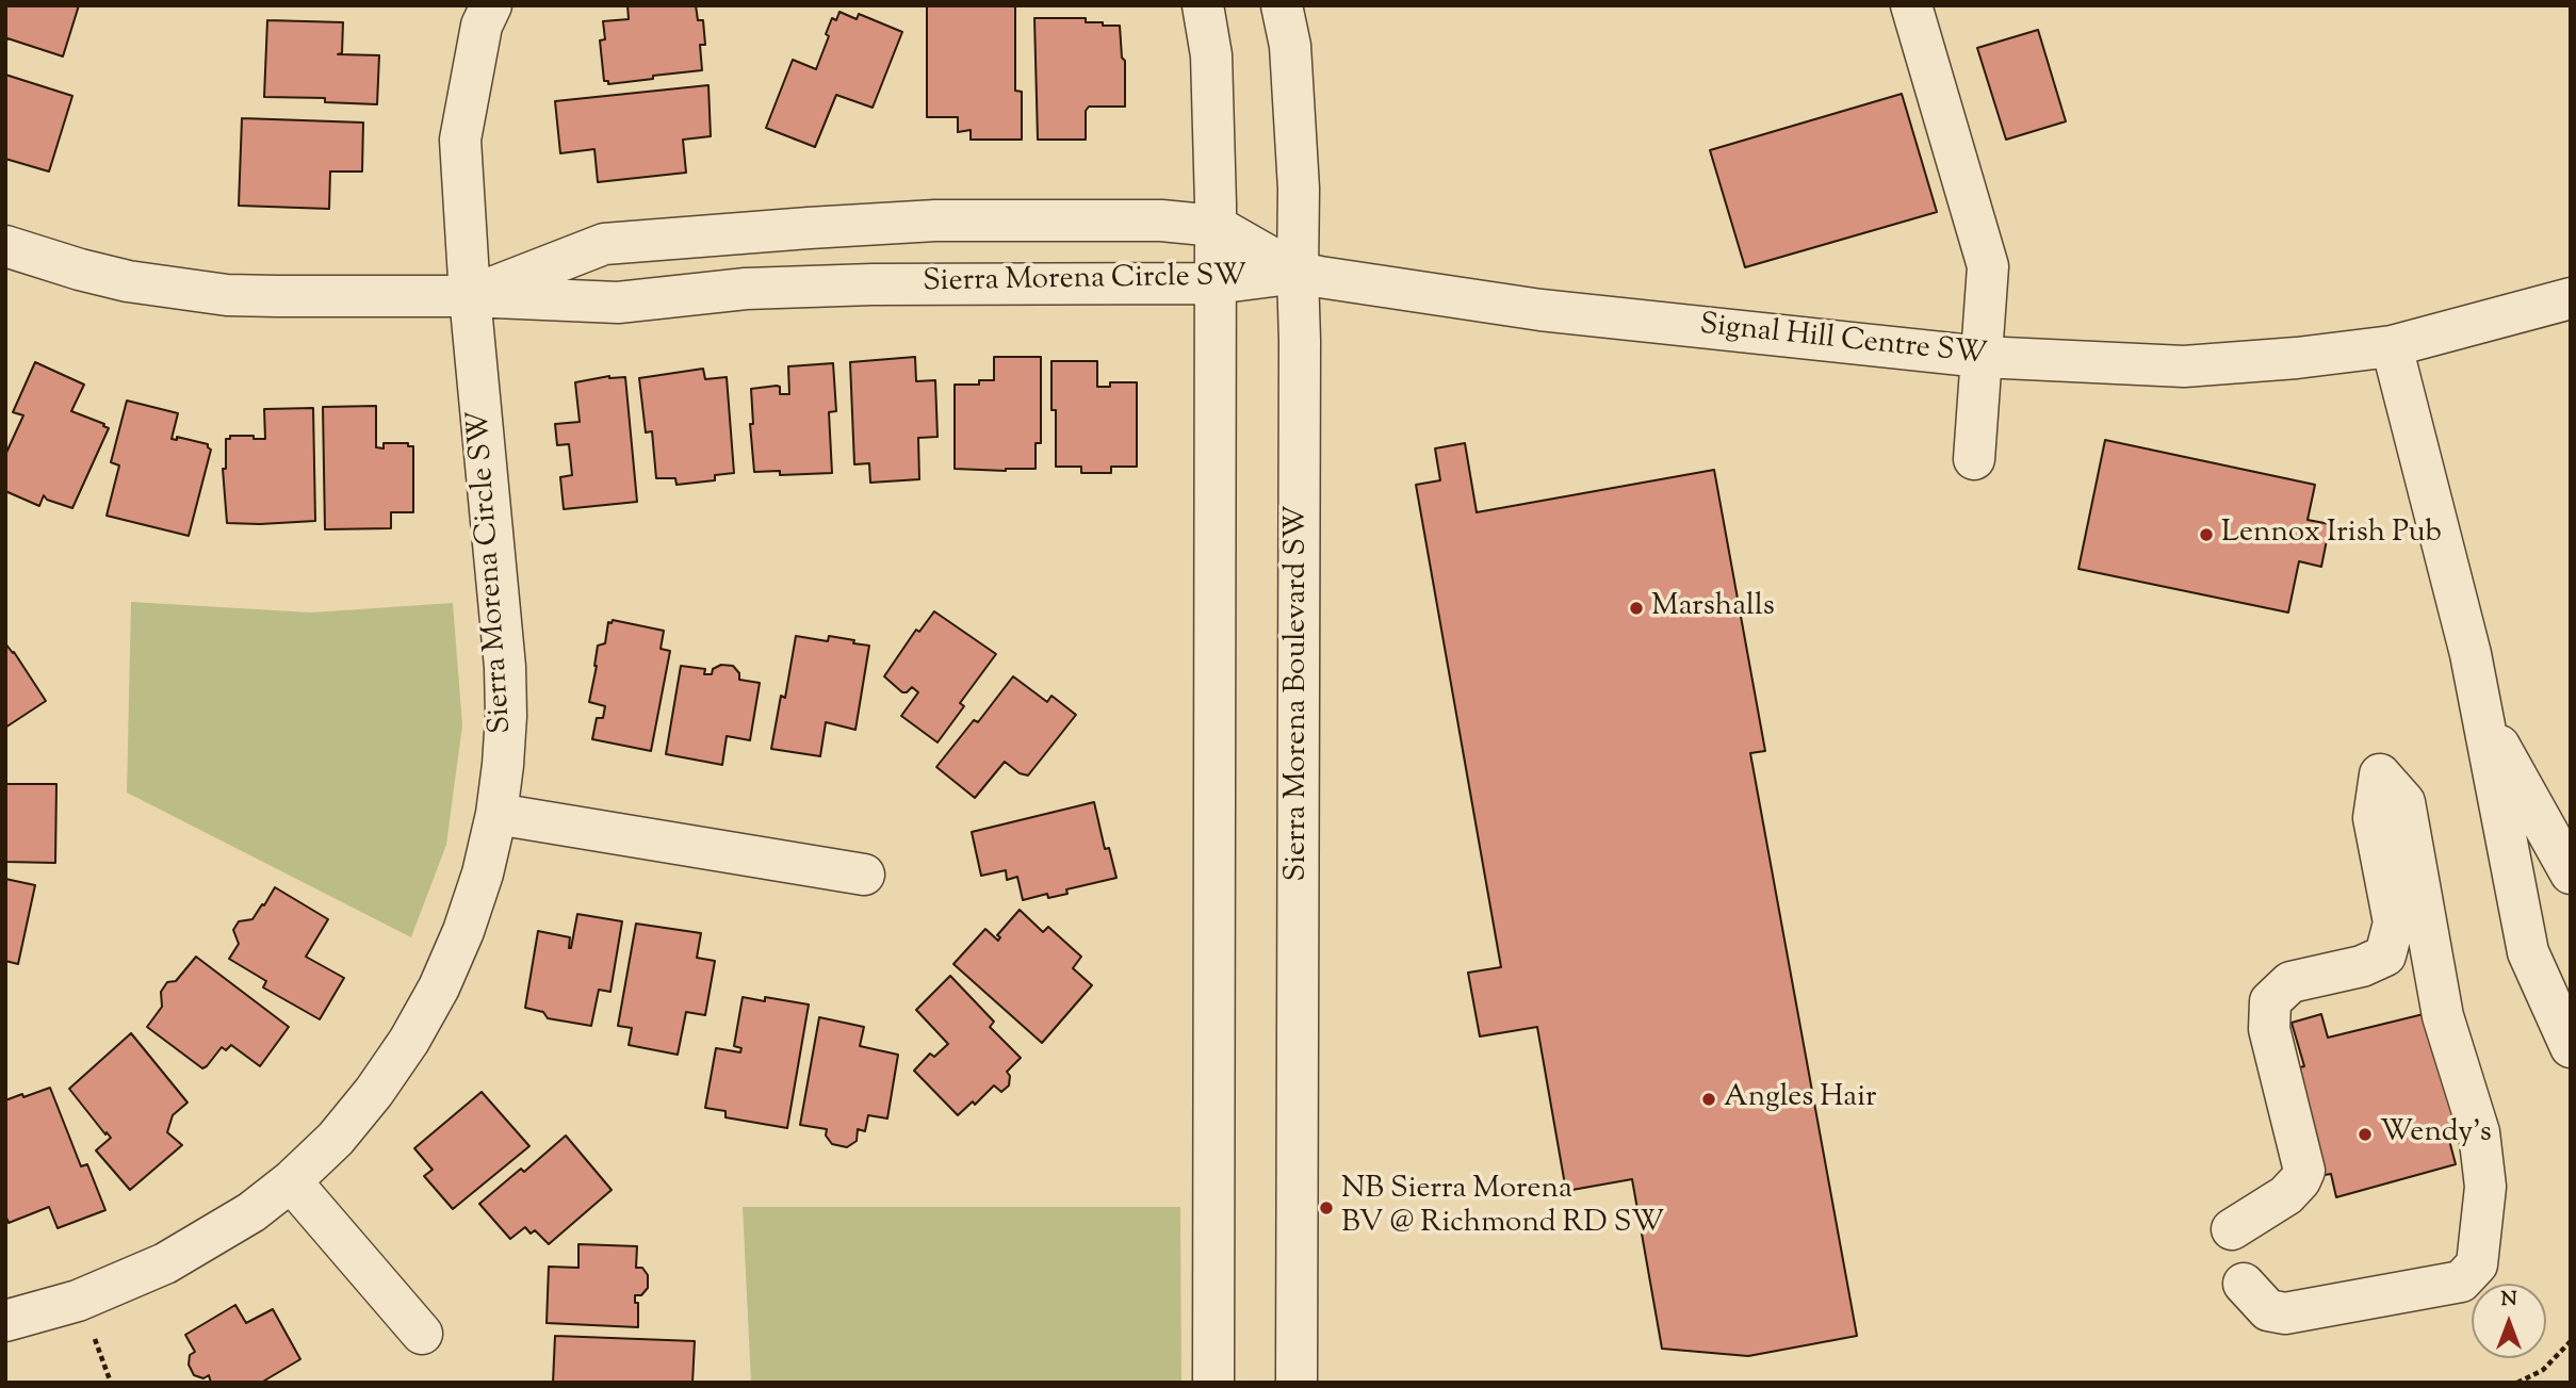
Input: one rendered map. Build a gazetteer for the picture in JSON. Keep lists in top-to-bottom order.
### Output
{
  "streets": {
    "street": ["Sierra Morena Circle SW", "Signal Hill Centre SW", "Sierra Morena Boulevard SW"]
  },
  "crossings": [
    ["Sierra Morena Circle SW", "Signal Hill Centre SW"],
    ["Sierra Morena Circle SW", "Sierra Morena Boulevard SW"],
    ["Signal Hill Centre SW", "Sierra Morena Boulevard SW"]
  ],
  "places": [
    "Lennox Irish Pub",
    "Marshalls",
    "Angles Hair",
    "Wendy's",
    "NB Sierra Morena BV @ Richmond RD SW"
  ],
  "north": "top"
}
